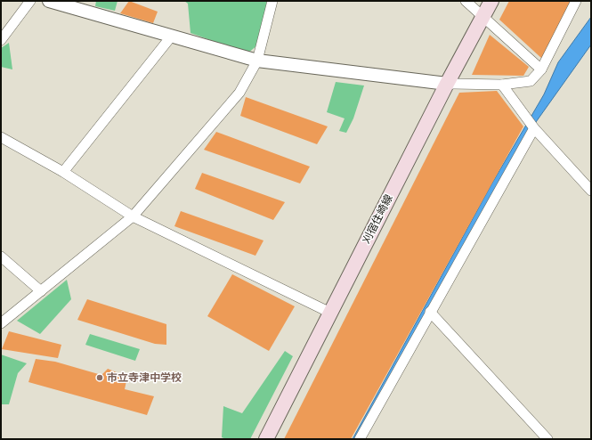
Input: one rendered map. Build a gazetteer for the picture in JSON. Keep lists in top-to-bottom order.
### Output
{
  "streets": {
    "main road": ["刈宿住崎線"]
  },
  "places": ["市立寺津中学校"]
}
